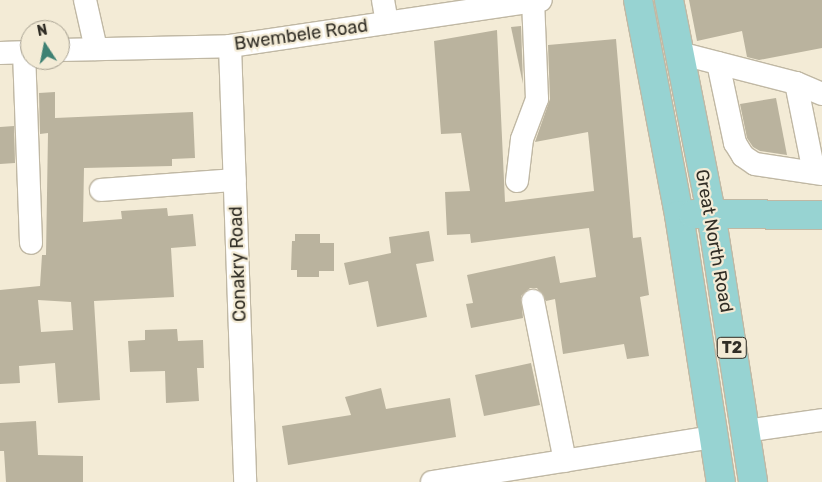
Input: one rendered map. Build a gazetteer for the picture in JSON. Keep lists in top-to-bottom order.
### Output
{
  "streets": {
    "main road": ["Great North Road", "T2"],
    "street": ["Bwembele Road", "Conakry Road"]
  },
  "crossings": [
    ["Bwembele Road", "Conakry Road"]
  ],
  "north": "top"
}
